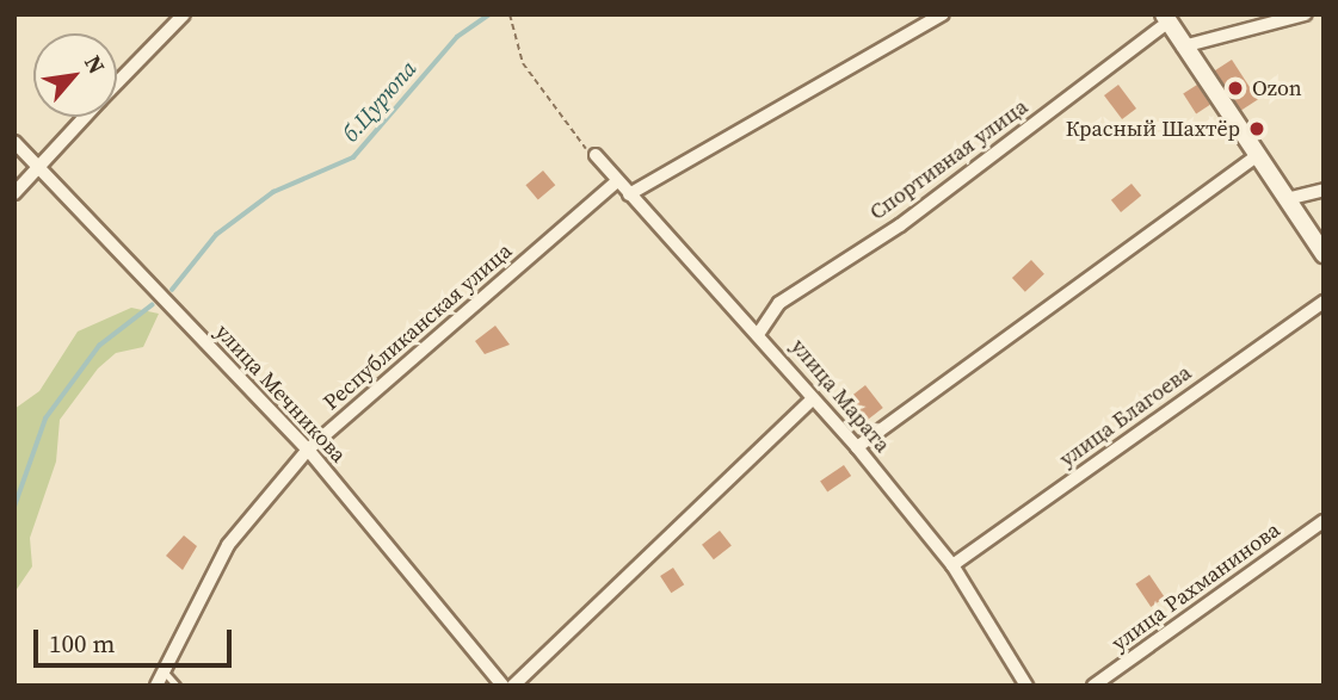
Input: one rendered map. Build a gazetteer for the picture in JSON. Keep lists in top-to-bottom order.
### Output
{
  "streets": {
    "street": [
      "Спортивная улица",
      "Республиканская улица",
      "улица Мечникова",
      "улица Марата",
      "улица Благоева",
      "улица Рахманинова"
    ]
  },
  "crossings": [
    ["Спортивная улица", "улица Марата"],
    ["Республиканская улица", "улица Мечникова"],
    ["Республиканская улица", "улица Марата"],
    ["улица Марата", "улица Благоева"]
  ],
  "water": ["б.Цурюпа"],
  "places": ["Ozon", "Красный Шахтёр"],
  "scale_bar": "100 m",
  "north": "top right"
}
